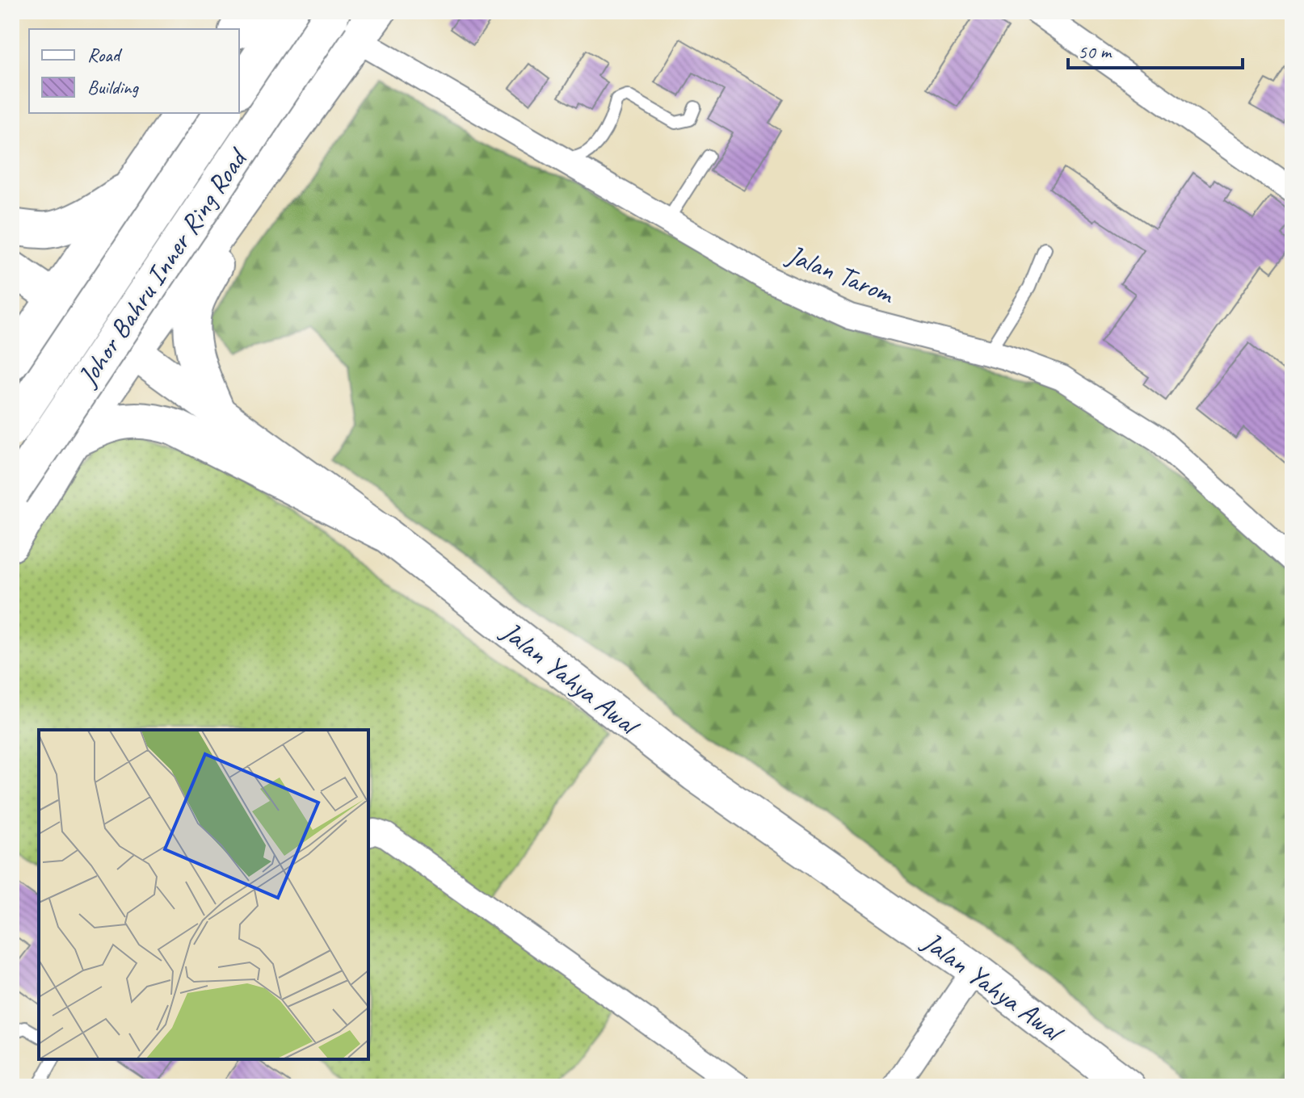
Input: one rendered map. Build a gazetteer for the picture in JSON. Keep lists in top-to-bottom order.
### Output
{
  "streets": {
    "main road": ["Johor Bahru Inner Ring Road", "Jalan Yahya Awal"],
    "street": ["Jalan Tarom"]
  },
  "legend": ["Road", "Building"],
  "scale_bar": "50 m"
}
